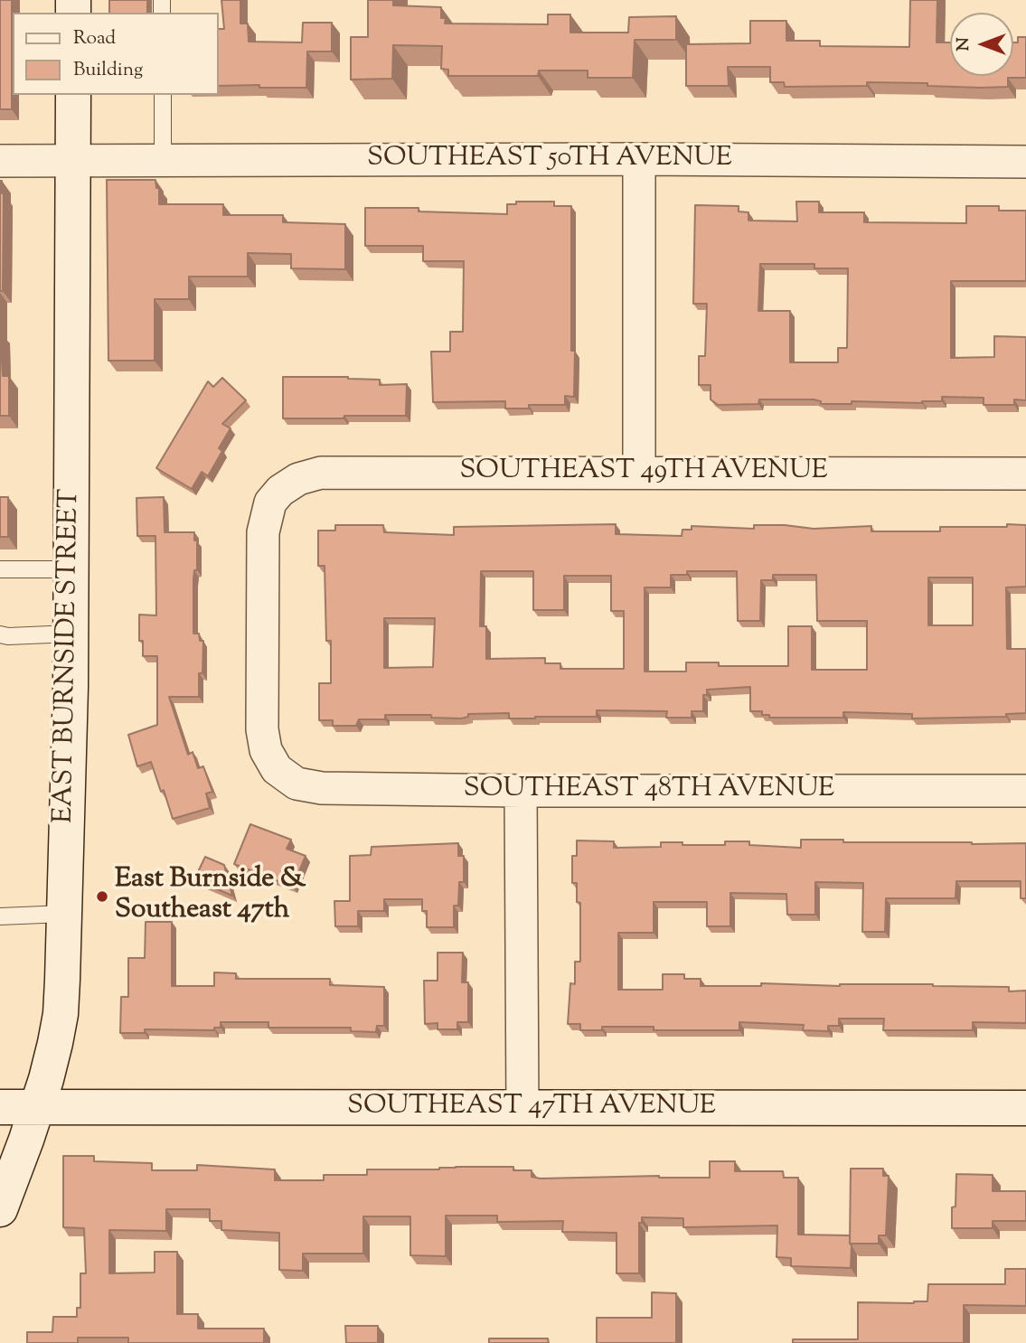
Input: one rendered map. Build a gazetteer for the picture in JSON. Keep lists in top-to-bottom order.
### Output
{
  "streets": {
    "main road": ["EAST BURNSIDE STREET", "SOUTHEAST 47TH AVENUE"],
    "street": ["SOUTHEAST 50TH AVENUE", "SOUTHEAST 49TH AVENUE", "SOUTHEAST 48TH AVENUE"]
  },
  "crossings": [
    ["SOUTHEAST 50TH AVENUE", "EAST BURNSIDE STREET"],
    ["SOUTHEAST 49TH AVENUE", "SOUTHEAST 48TH AVENUE"],
    ["EAST BURNSIDE STREET", "SOUTHEAST 47TH AVENUE"]
  ],
  "places": ["East Burnside & Southeast 47th"],
  "legend": ["Road", "Building"],
  "north": "left"
}
